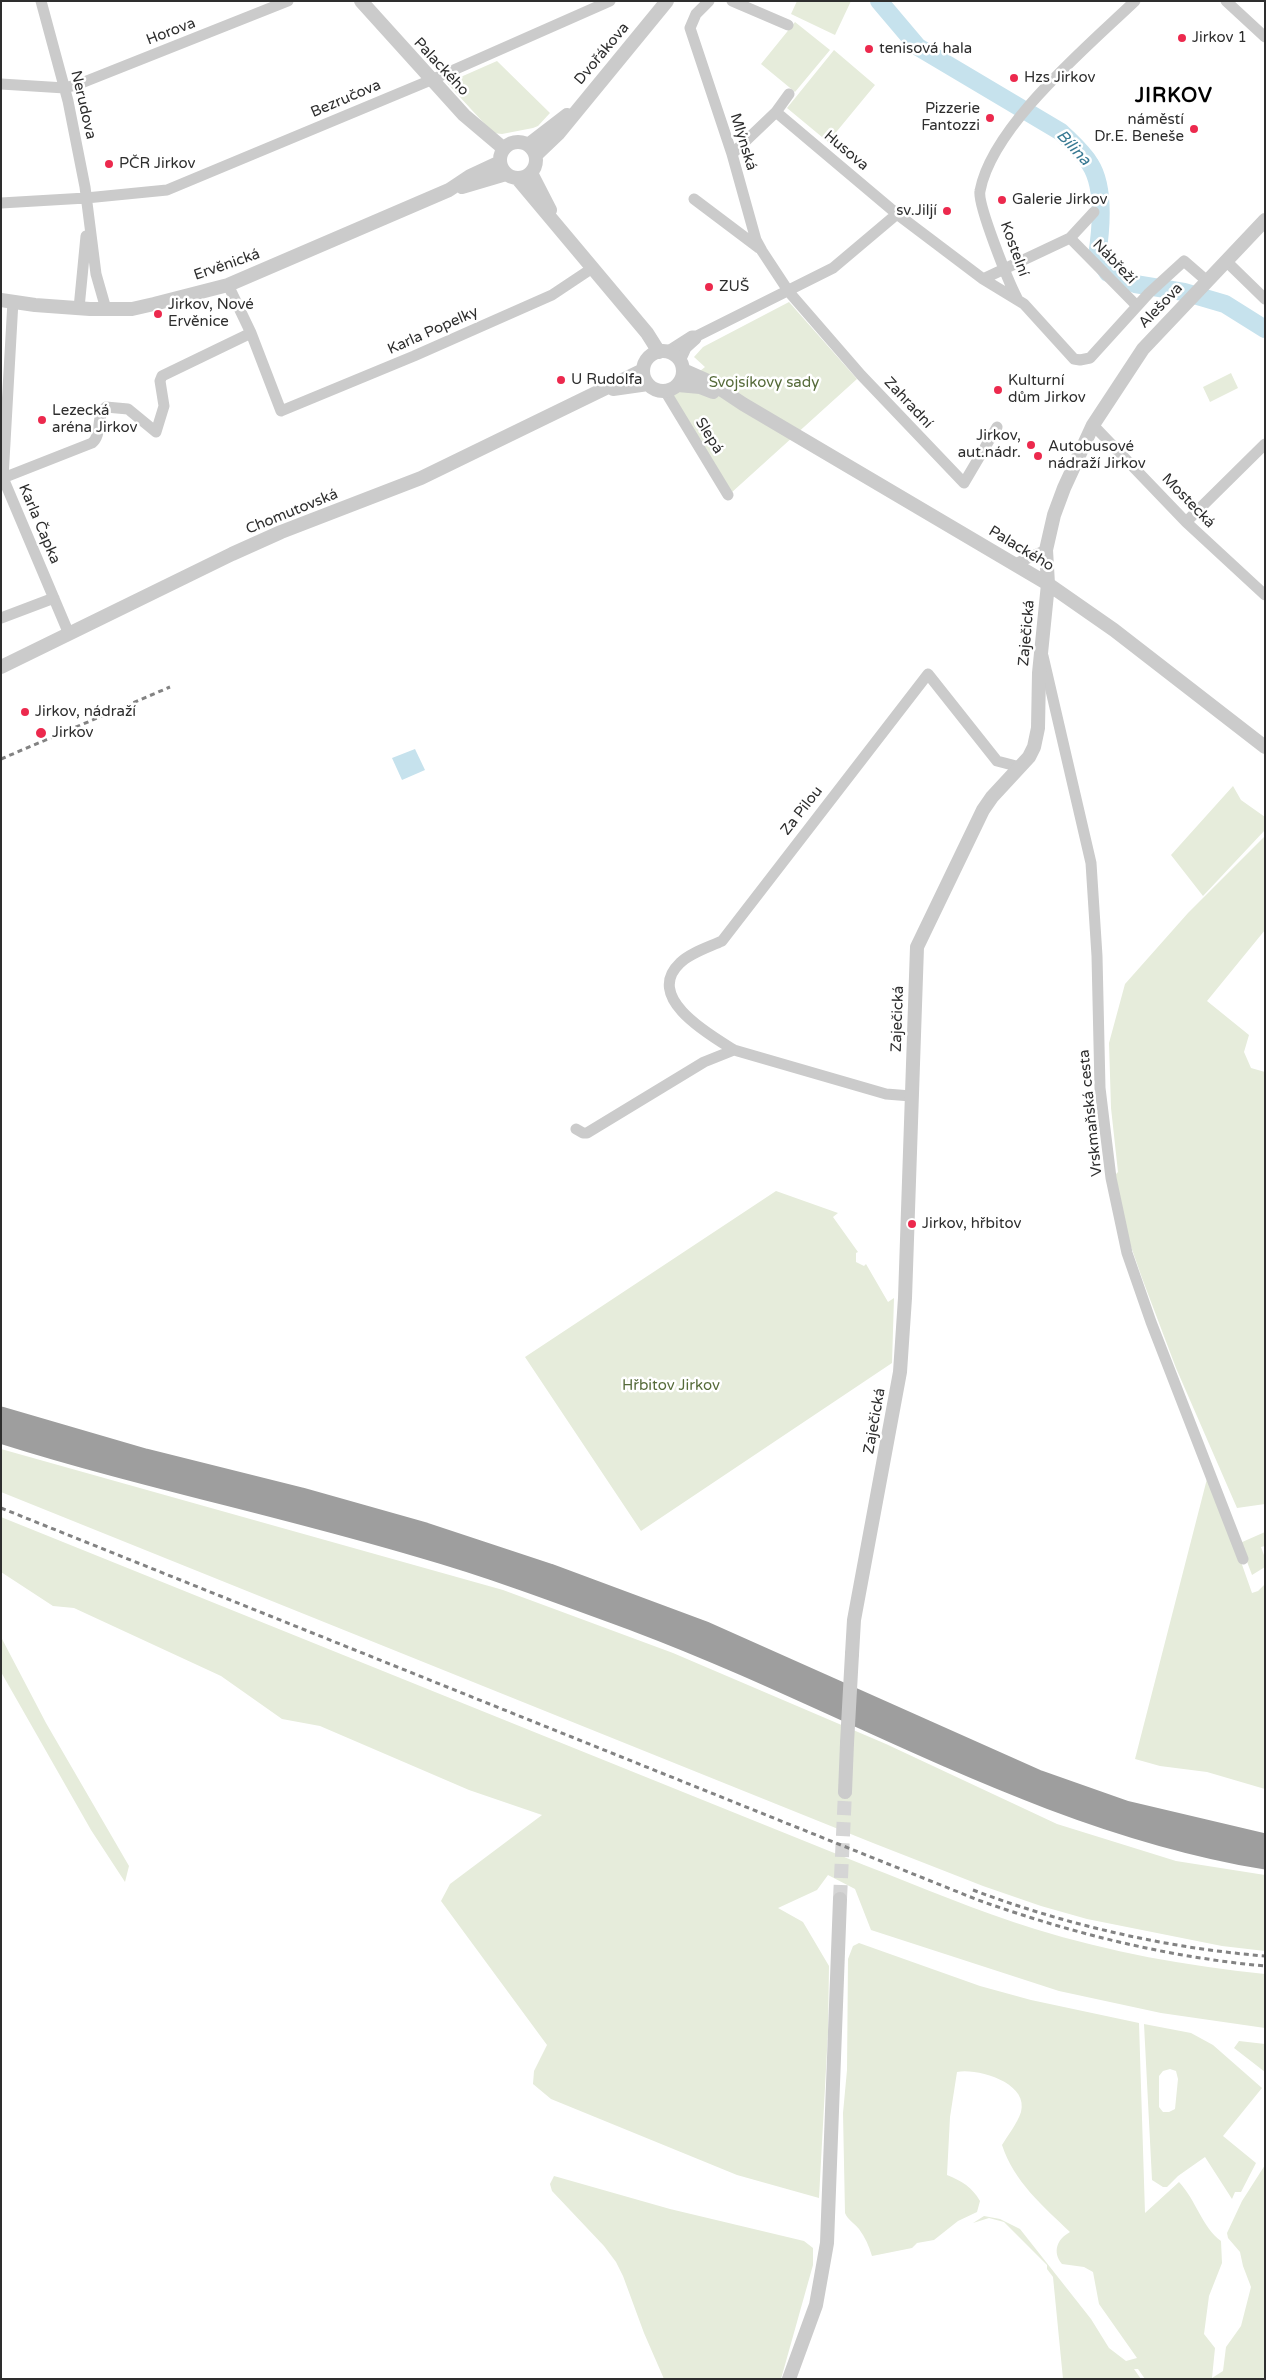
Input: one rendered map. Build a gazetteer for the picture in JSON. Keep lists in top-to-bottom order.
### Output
{
  "streets": {
    "street": [
      "Horova",
      "Dvořákova",
      "Palackého",
      "Bezručova",
      "Nerudova",
      "Mlýnská",
      "Husova",
      "Kostelní",
      "Nábřeží",
      "Ervěnická",
      "Alešova",
      "Karla Popelky",
      "Zahradní",
      "Slepá",
      "Mostecká",
      "Chomutovská",
      "Karla Čapka",
      "Zaječická",
      "Za Pilou",
      "Vrskmaňská cesta"
    ]
  },
  "crossings": [
    ["Horova", "Nerudova"],
    ["Dvořákova", "Palackého"],
    ["Dvořákova", "Ervěnická"],
    ["Palackého", "Bezručova"],
    ["Palackého", "Ervěnická"],
    ["Palackého", "Slepá"],
    ["Palackého", "Chomutovská"],
    ["Palackého", "Zaječická"],
    ["Bezručova", "Nerudova"],
    ["Nerudova", "Ervěnická"],
    ["Mlýnská", "Zahradní"],
    ["Mlýnská", "Chomutovská"],
    ["Husova", "Kostelní"],
    ["Husova", "Chomutovská"],
    ["Kostelní", "Nábřeží"],
    ["Kostelní", "Chomutovská"],
    ["Ervěnická", "Karla Čapka"],
    ["Alešova", "Mostecká"],
    ["Alešova", "Zaječická"],
    ["Zahradní", "Chomutovská"],
    ["Slepá", "Chomutovská"],
    ["Mostecká", "Zaječická"],
    ["Chomutovská", "Karla Čapka"],
    ["Zaječická", "Za Pilou"],
    ["Zaječická", "Vrskmaňská cesta"]
  ],
  "districts": ["JIRKOV"],
  "water": ["Bílina"],
  "parks": ["Svojsíkovy sady", "Hřbitov Jirkov"],
  "places": [
    "Jirkov 1",
    "tenisová hala",
    "Hzs Jirkov",
    "Pizzerie Fantozzi",
    "náměstí Dr.E. Beneše",
    "PČR Jirkov",
    "Galerie Jirkov",
    "sv.Jiljí",
    "ZUŠ",
    "Jirkov, Nové Ervěnice",
    "U Rudolfa",
    "Kulturní dům Jirkov",
    "Lezecká aréna Jirkov",
    "Jirkov, aut.nádr.",
    "Autobusové nádraží Jirkov",
    "Jirkov, nádraží",
    "Jirkov",
    "Jirkov, hřbitov"
  ]
}
